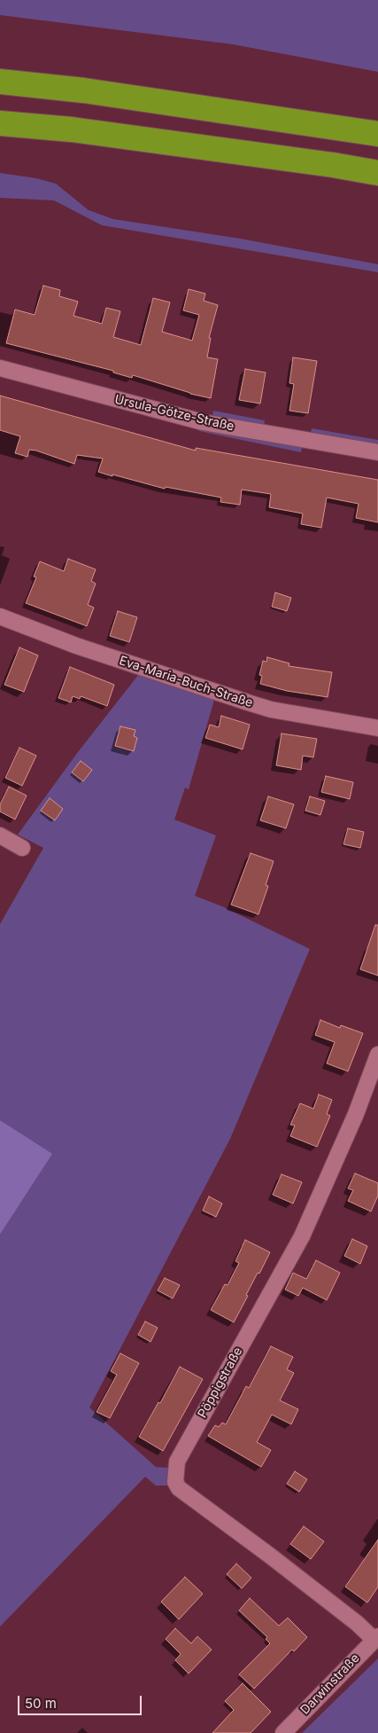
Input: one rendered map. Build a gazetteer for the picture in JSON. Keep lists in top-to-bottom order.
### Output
{
  "streets": {
    "street": [
      "Ursula-Götze-Straße",
      "Eva-Maria-Buch-Straße",
      "Pöppigstraße",
      "Darwinstraße"
    ]
  },
  "crossings": [
    ["Pöppigstraße", "Darwinstraße"]
  ],
  "scale_bar": "50 m"
}
